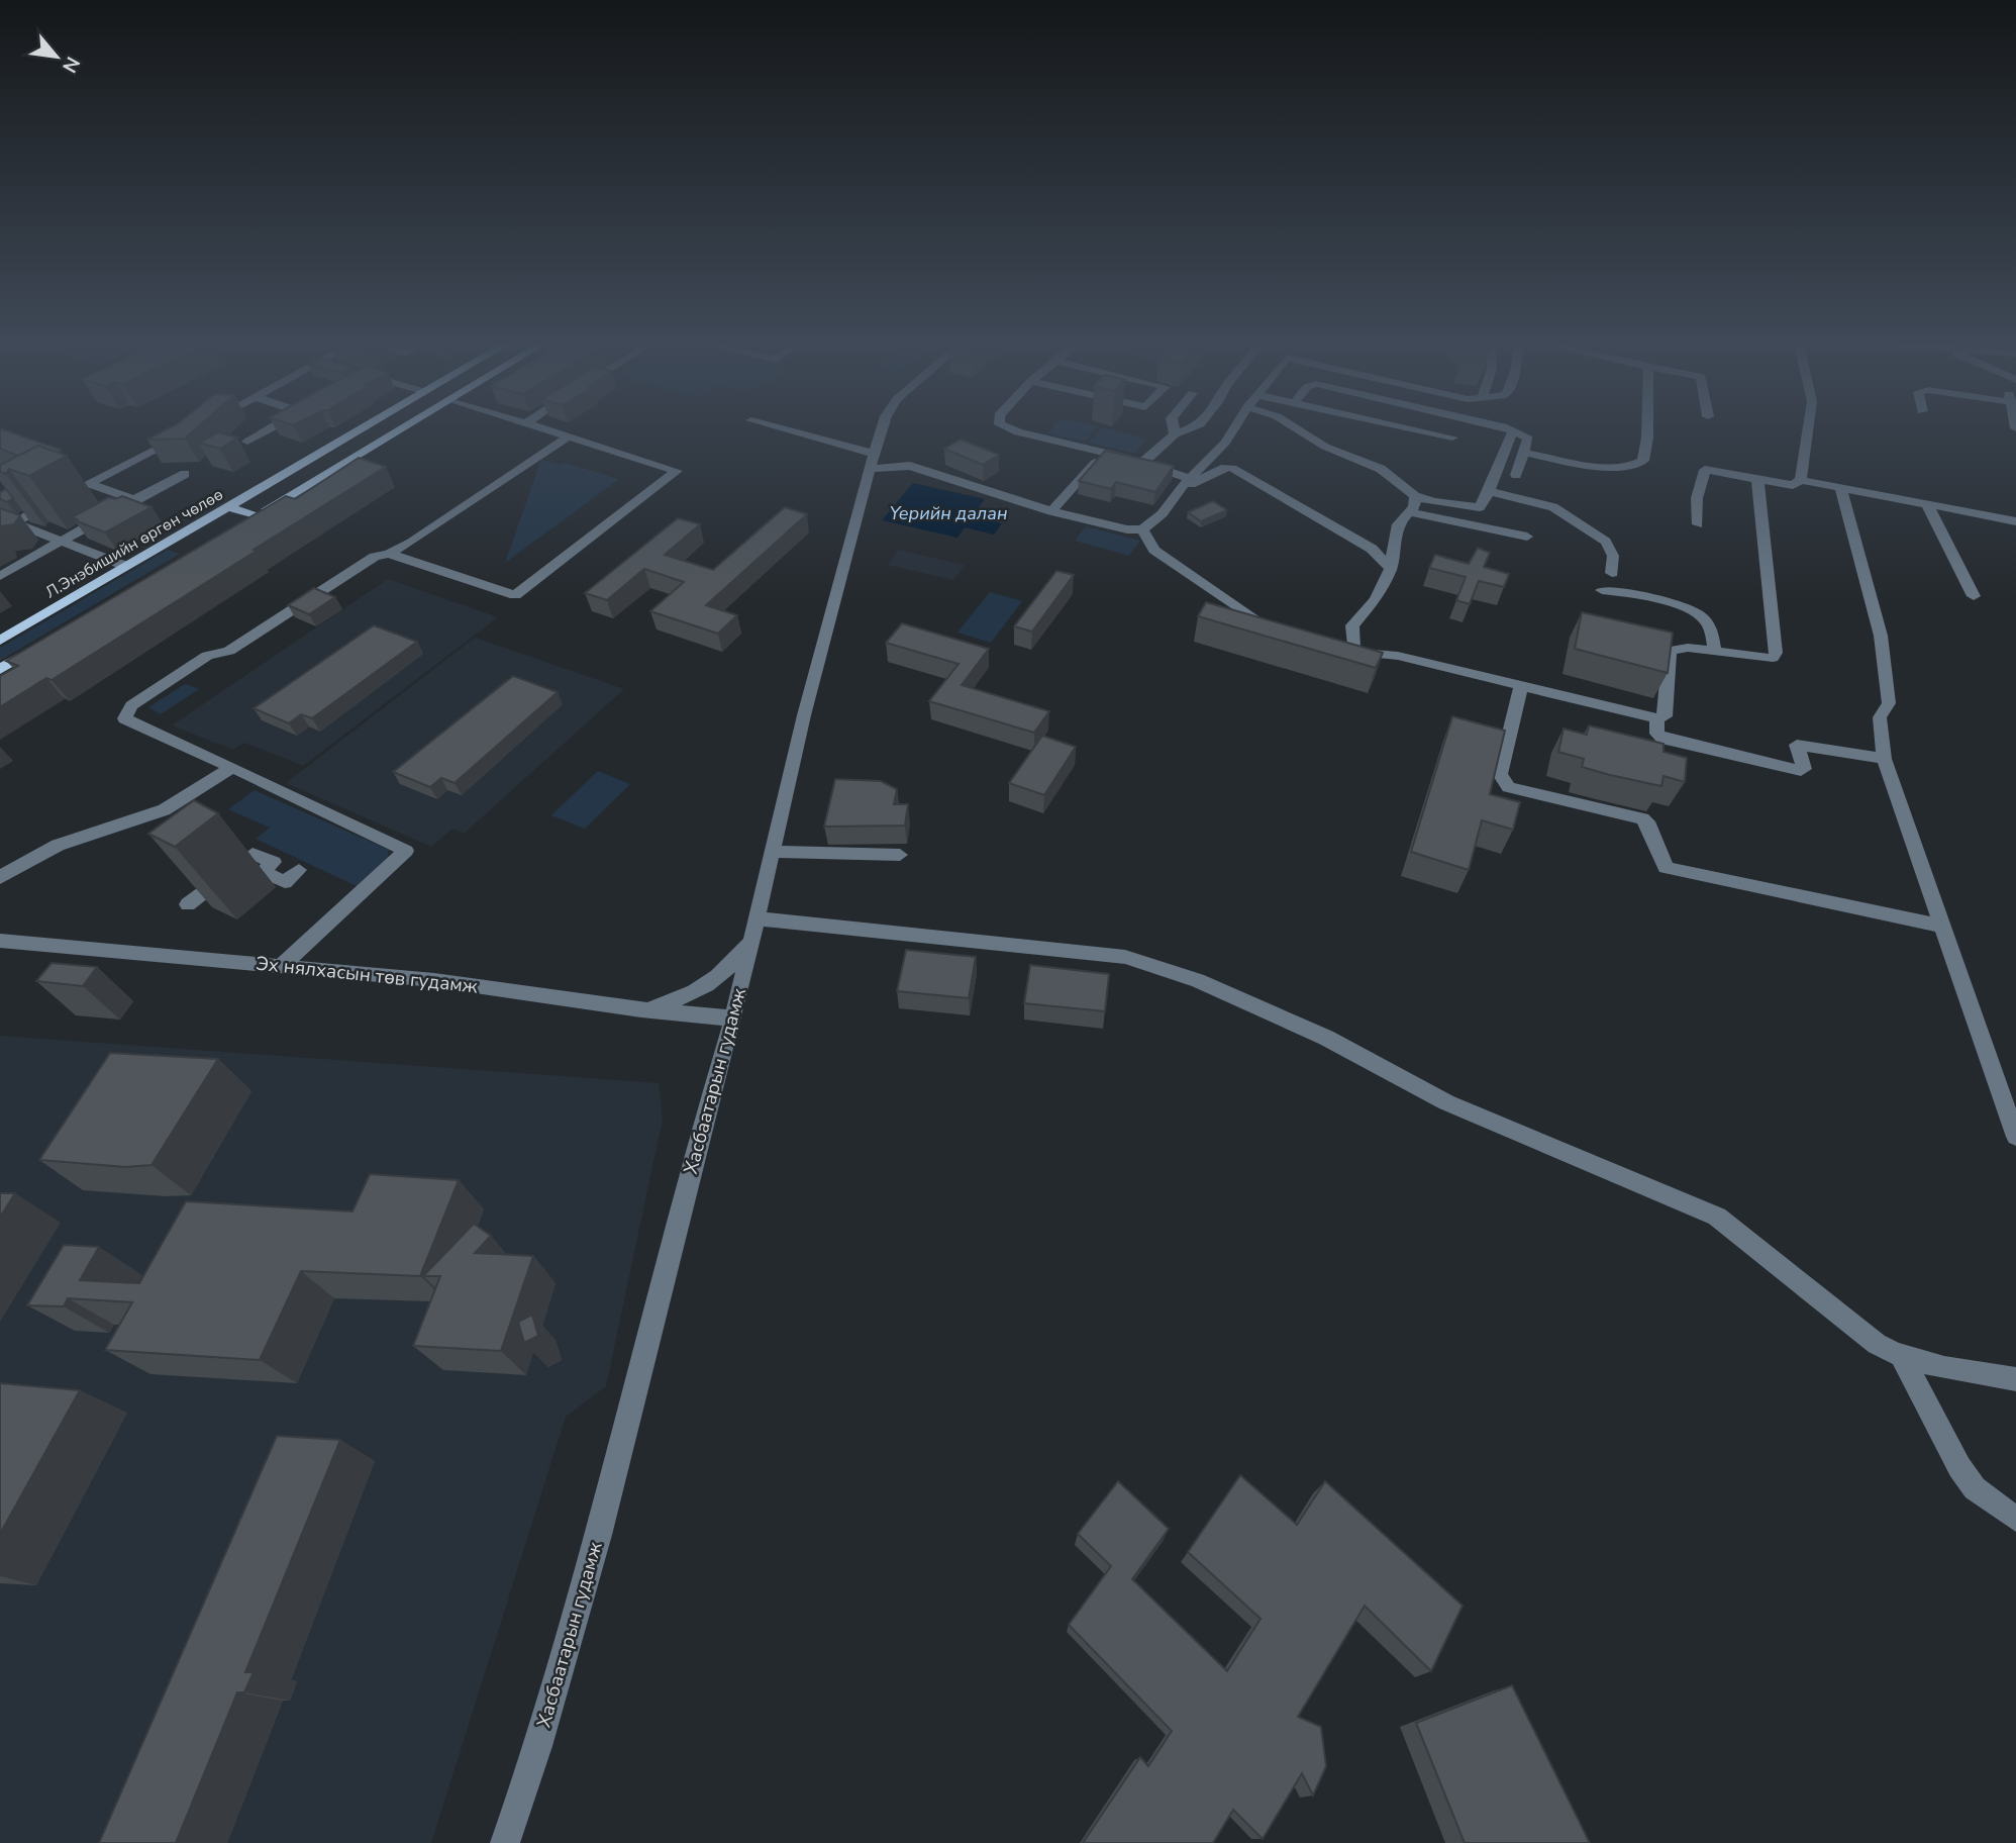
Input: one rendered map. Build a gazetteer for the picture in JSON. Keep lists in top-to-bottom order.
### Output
{
  "streets": {
    "main road": ["Л.Энэбишийн өргөн чөлөө"],
    "street": ["Эх нялхасын төв гудамж", "Хасбаатарын гудамж"]
  },
  "crossings": [
    ["Эх нялхасын төв гудамж", "Хасбаатарын гудамж"]
  ],
  "water": ["Үерийн далан"],
  "north": "bottom right"
}
